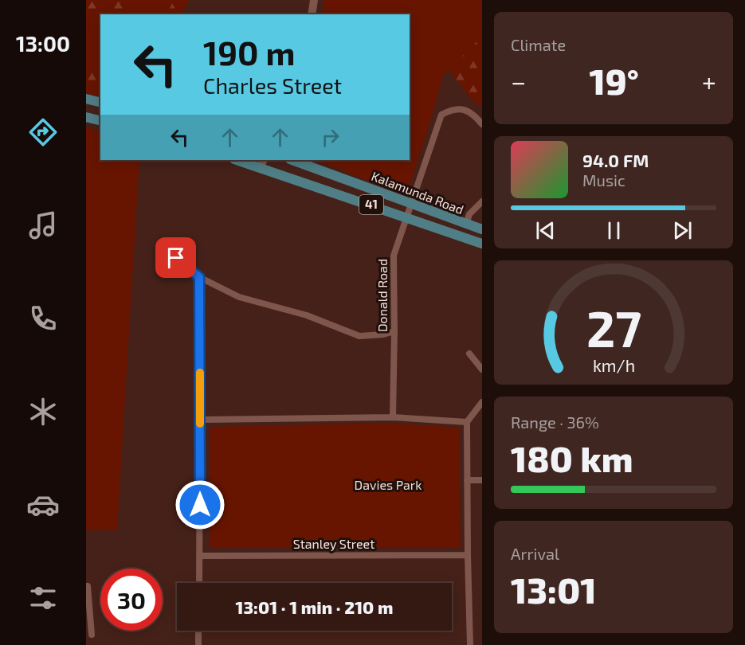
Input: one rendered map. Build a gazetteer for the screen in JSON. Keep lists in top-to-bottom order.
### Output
{
  "streets": {
    "main road": ["Kalamunda Road", "41"],
    "street": ["Donald Road", "Stanley Street"]
  },
  "crossings": [
    ["Kalamunda Road", "Donald Road"]
  ],
  "parks": ["Davies Park"],
  "page": {
    "tabs": "13:00",
    "tile": [
      "Climate",
      ["Range · 36%", "180 km"],
      ["Arrival", "13:01"]
    ],
    "turn": ["190 m", "Charles Street"],
    "heat": ["−", "19°", "+"],
    "song": ["94.0 FM", "Music"],
    "limit": "30",
    "trip": "13:01 · 1 min · 210 m",
    "gauge": ["27", "km/h"]
  }
}
